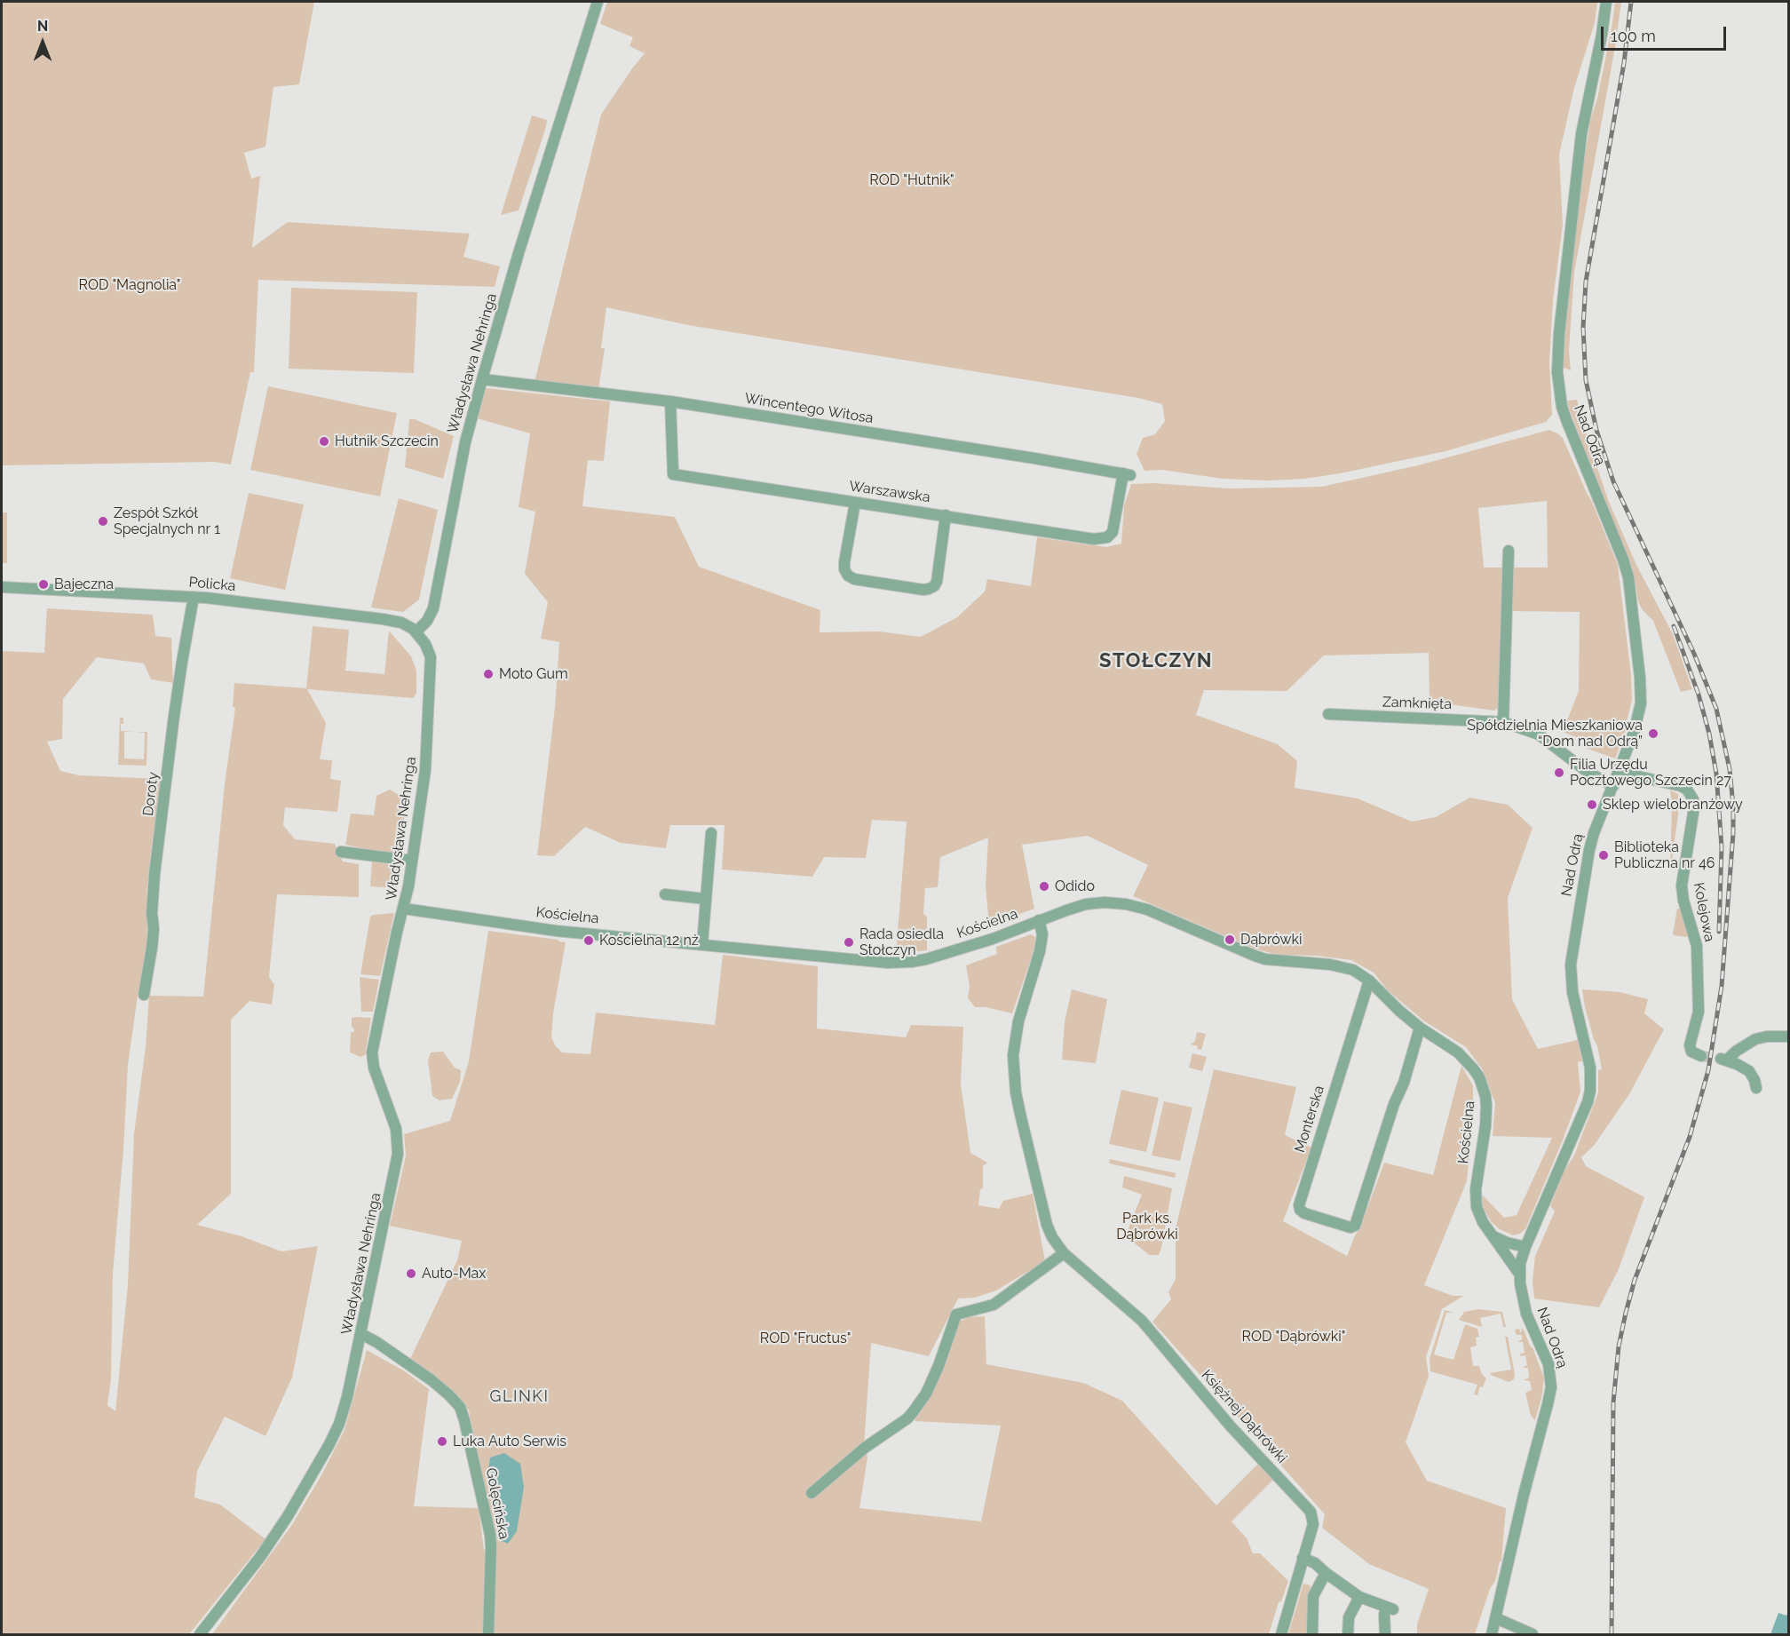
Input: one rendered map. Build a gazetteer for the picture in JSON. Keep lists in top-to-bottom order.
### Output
{
  "streets": {
    "street": [
      "Władysława Nehringa",
      "Wincentego Witosa",
      "Nad Odrą",
      "Warszawska",
      "Policka",
      "Zamknięta",
      "Doroty",
      "Kolejowa",
      "Kościelna",
      "Monterska",
      "Księżnej Dąbrówki",
      "Golęcińska"
    ]
  },
  "crossings": [
    ["Władysława Nehringa", "Wincentego Witosa"],
    ["Władysława Nehringa", "Policka"],
    ["Władysława Nehringa", "Kościelna"],
    ["Władysława Nehringa", "Golęcińska"],
    ["Wincentego Witosa", "Warszawska"],
    ["Nad Odrą", "Zamknięta"],
    ["Nad Odrą", "Kolejowa"],
    ["Nad Odrą", "Kościelna"],
    ["Policka", "Doroty"],
    ["Kościelna", "Monterska"],
    ["Kościelna", "Księżnej Dąbrówki"]
  ],
  "districts": ["STOŁCZYN", "GLINKI"],
  "parks": [
    "ROD \"Hutnik\"",
    "ROD \"Magnolia\"",
    "Park ks. Dąbrówki",
    "ROD \"Dąbrówki\"",
    "ROD \"Fructus\""
  ],
  "places": [
    "Hutnik Szczecin",
    "Zespół Szkół Specjalnych nr 1",
    "Bajeczna",
    "Moto Gum",
    "Spółdzielnia Mieszkaniowa “Dom nad Odrą”",
    "Filia Urzędu Pocztowego Szczecin 27",
    "Sklep wielobranżowy",
    "Biblioteka Publiczna nr 46",
    "Odido",
    "Dąbrówki",
    "Kościelna 12 nż",
    "Rada osiedla Stołczyn",
    "Auto-Max",
    "Luka Auto Serwis"
  ],
  "scale_bar": "100 m",
  "north": "top"
}
